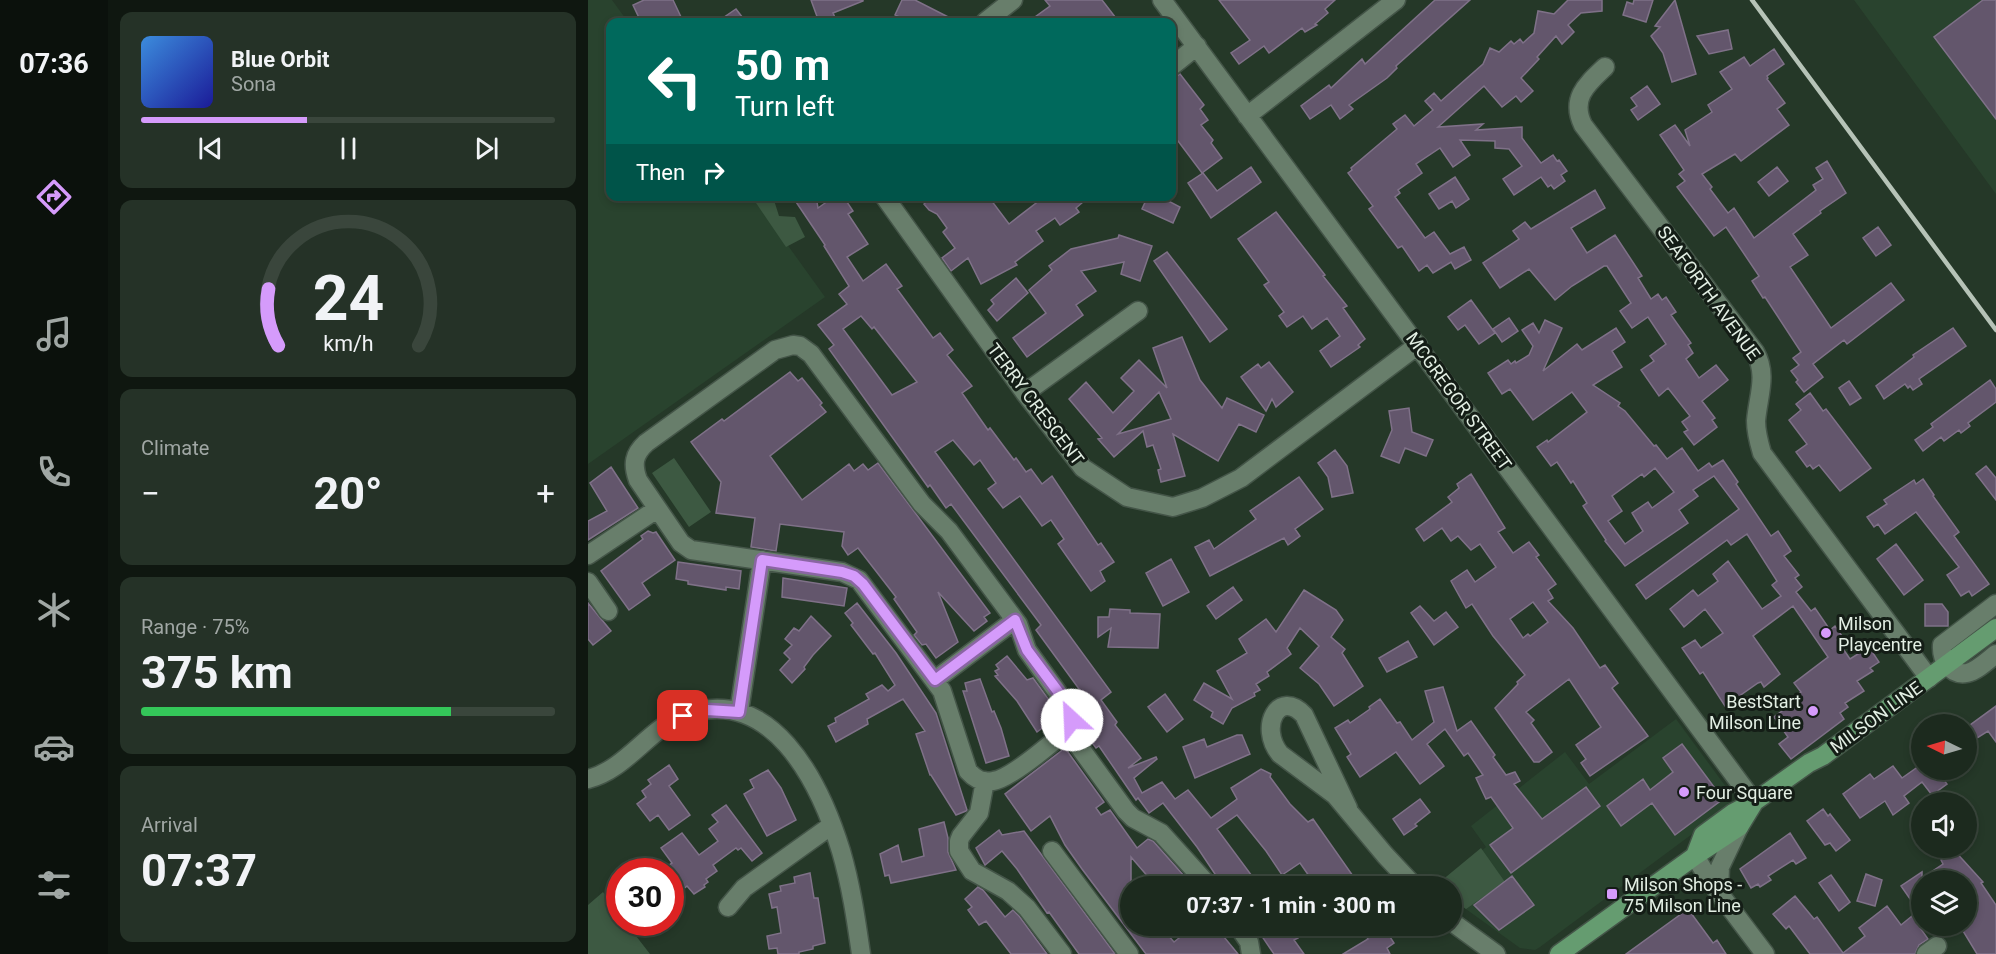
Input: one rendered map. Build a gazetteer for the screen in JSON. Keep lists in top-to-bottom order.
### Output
{
  "streets": {
    "main road": ["MILSON LINE"],
    "street": ["SEAFORTH AVENUE", "MCGREGOR STREET", "TERRY CRESCENT"]
  },
  "crossings": [
    ["SEAFORTH AVENUE", "MILSON LINE"],
    ["MCGREGOR STREET", "TERRY CRESCENT"],
    ["MCGREGOR STREET", "MILSON LINE"]
  ],
  "places": {
    "other": ["Milson Playcentre", "BestStart Milson Line", "Four Square"],
    "transit": ["Milson Shops - 75 Milson Line"]
  },
  "north": "left",
  "page": {
    "tabs": "07:36",
    "turn": ["50 m", "Turn left"],
    "song": ["Blue Orbit", "Sona"],
    "then": "Then",
    "tile": [
      "Climate",
      ["Range · 75%", "375 km"],
      ["Arrival", "07:37"]
    ],
    "heat": ["−", "20°", "+"],
    "limit": "30",
    "trip": "07:37 · 1 min · 300 m",
    "gauge": ["24", "km/h"]
  }
}
